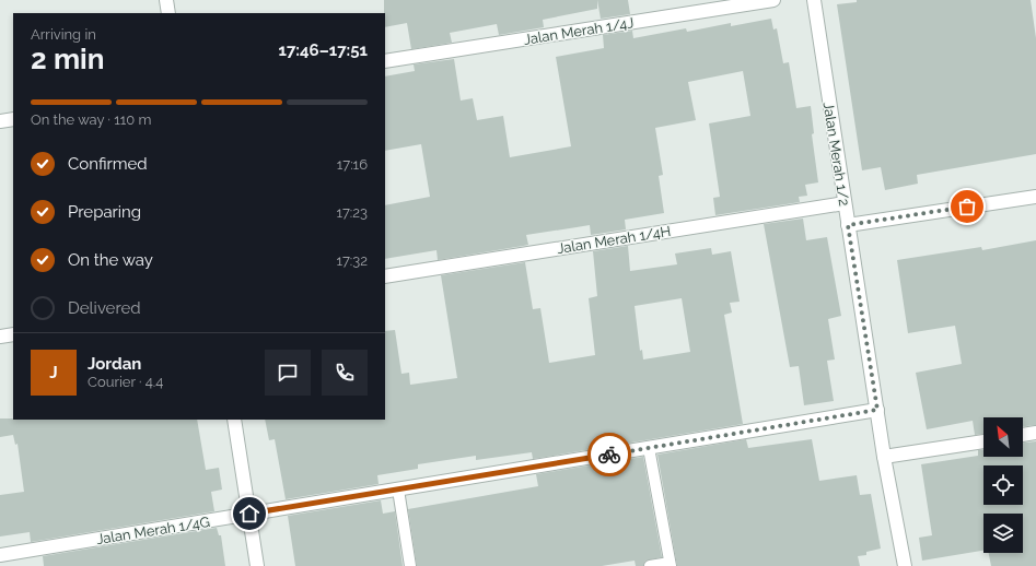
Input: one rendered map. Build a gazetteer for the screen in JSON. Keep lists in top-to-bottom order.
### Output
{
  "streets": {
    "street": [
      "Jalan Merah 1/4J",
      "Jalan Merah 1/2",
      "Jalan Merah 1/4H",
      "Jalan Merah 1/4G"
    ]
  },
  "crossings": [
    ["Jalan Merah 1/2", "Jalan Merah 1/4H"],
    ["Jalan Merah 1/2", "Jalan Merah 1/4G"]
  ],
  "north": "top left",
  "page": {
    "heading": ["2 min", "Arriving in", "17:46–17:51"],
    "panel": ["Jordan", "Courier · 4.4"],
    "bar": "On the way · 110 m",
    "list": [
      ["Confirmed", "17:16"],
      ["Preparing", "17:23"],
      ["On the way", "17:32"],
      "Delivered"
    ],
    "round": "J"
  }
}
